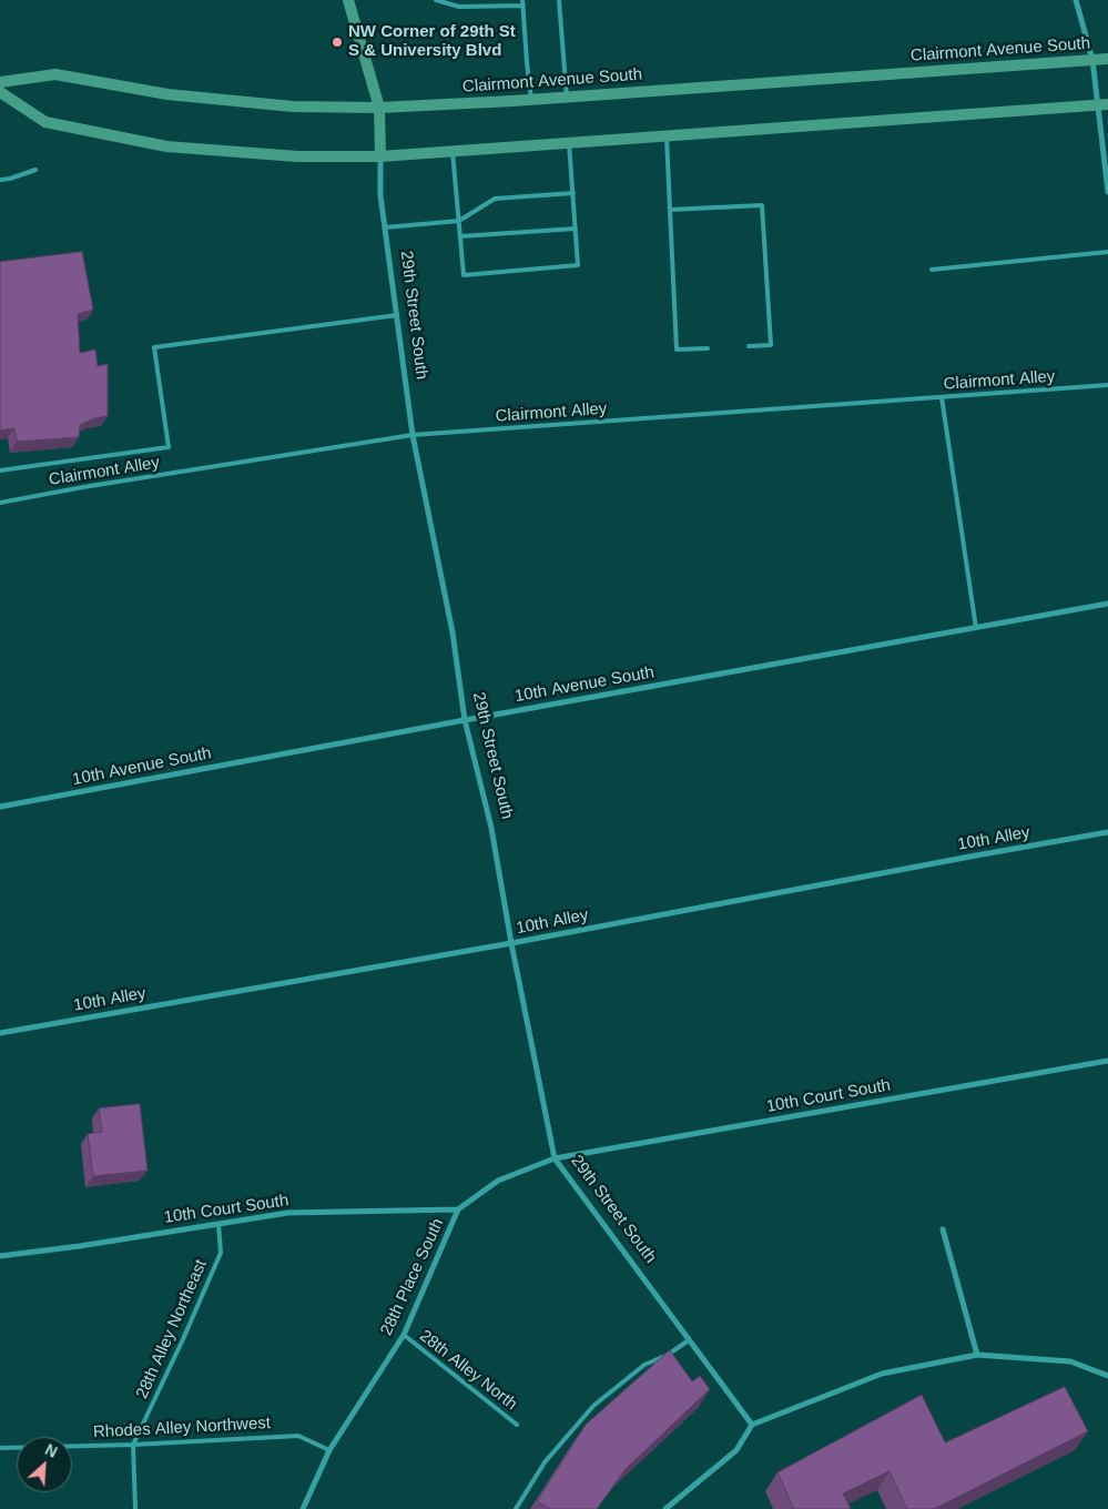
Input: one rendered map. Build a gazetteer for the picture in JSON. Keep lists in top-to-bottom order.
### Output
{
  "streets": {
    "street": [
      "Clairmont Avenue South",
      "29th Street South",
      "10th Avenue South",
      "10th Alley",
      "10th Court South",
      "28th Place South"
    ],
    "lane": [
      "Clairmont Alley",
      "28th Alley Northeast",
      "28th Alley North",
      "Rhodes Alley Northwest"
    ]
  },
  "crossings": [
    ["Clairmont Avenue South", "29th Street South"],
    ["29th Street South", "Clairmont Alley"],
    ["29th Street South", "10th Avenue South"],
    ["29th Street South", "10th Alley"],
    ["29th Street South", "10th Court South"],
    ["29th Street South", "28th Place South"],
    ["10th Court South", "28th Place South"],
    ["10th Court South", "28th Alley Northeast"],
    ["28th Place South", "28th Alley North"],
    ["28th Place South", "Rhodes Alley Northwest"],
    ["28th Alley Northeast", "Rhodes Alley Northwest"]
  ],
  "places": ["NW Corner of 29th St S & University Blvd"],
  "north": "top right"
}
